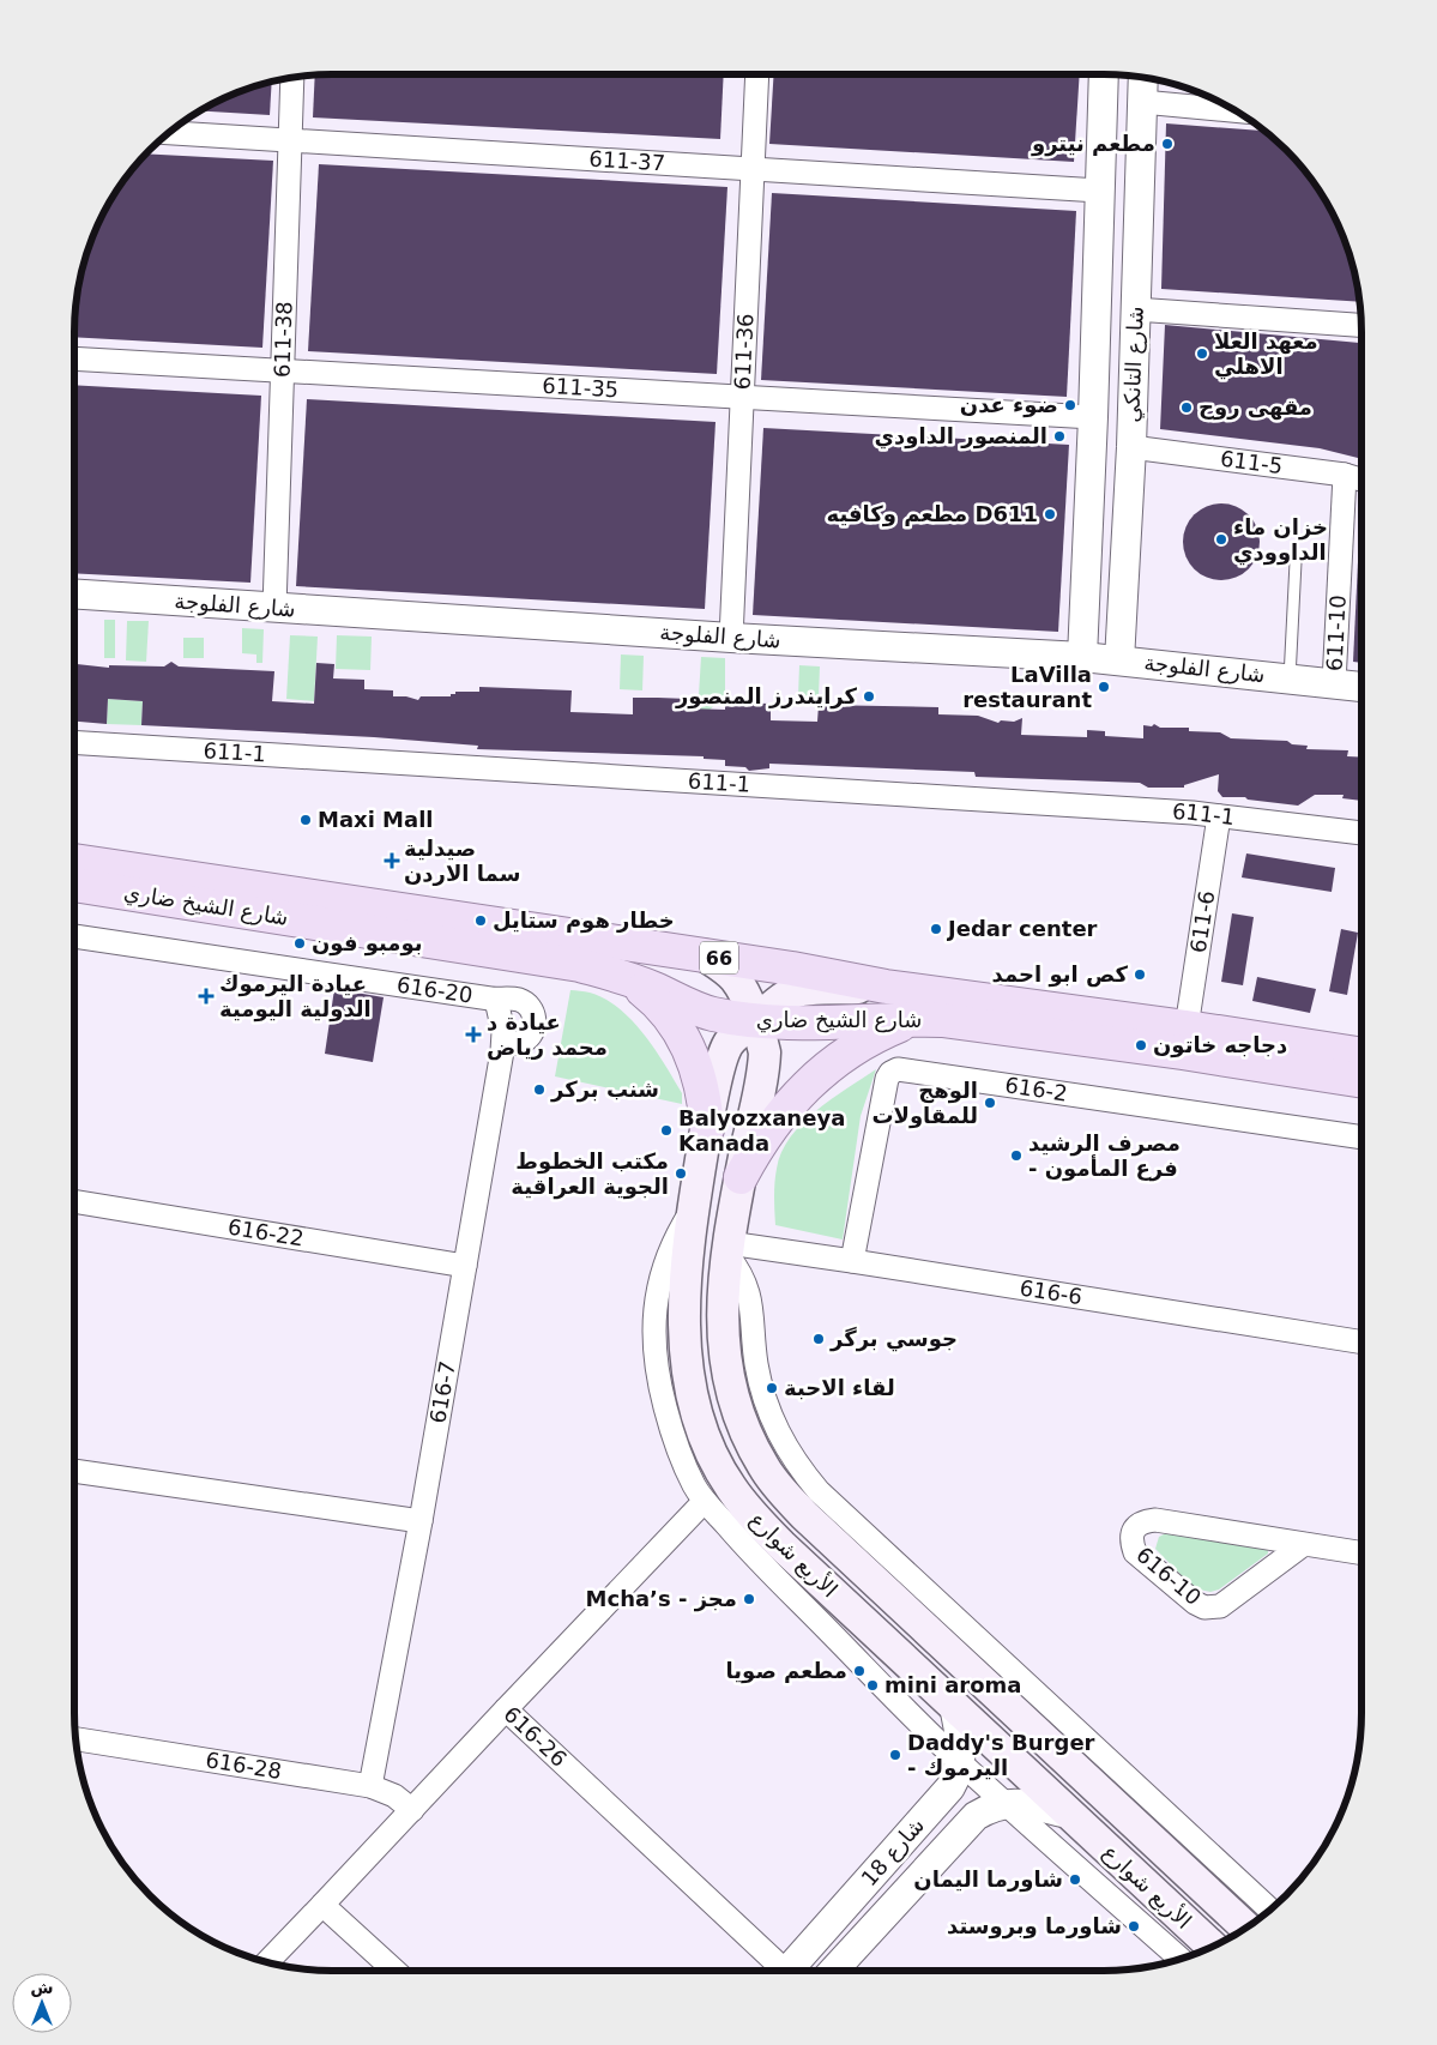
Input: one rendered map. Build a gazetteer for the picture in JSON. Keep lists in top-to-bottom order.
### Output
{
  "streets": {
    "main road": ["شارع الشيخ ضاري", "66", "الأربع شوارع"],
    "street": [
      "611-37",
      "611-38",
      "611-36",
      "شارع التانكي",
      "611-35",
      "611-5",
      "شارع الفلوجة",
      "611-10",
      "611-1",
      "611-6",
      "616-20",
      "616-2",
      "616-22",
      "616-6",
      "616-7",
      "616-10",
      "616-26",
      "616-28",
      "شارع 18"
    ]
  },
  "crossings": [
    ["611-37", "611-38"],
    ["611-37", "611-36"],
    ["611-37", "شارع التانكي"],
    ["611-38", "611-35"],
    ["611-38", "شارع الفلوجة"],
    ["611-36", "611-35"],
    ["611-36", "شارع الفلوجة"],
    ["شارع التانكي", "611-35"],
    ["شارع التانكي", "611-5"],
    ["شارع التانكي", "شارع الفلوجة"],
    ["611-5", "611-10"],
    ["شارع الفلوجة", "611-10"],
    ["611-1", "611-6"],
    ["شارع الشيخ ضاري", "611-6"],
    ["شارع الشيخ ضاري", "الأربع شوارع"],
    ["616-20", "616-7"],
    ["616-2", "616-6"],
    ["616-22", "616-7"],
    ["616-6", "الأربع شوارع"],
    ["616-7", "616-28"],
    ["الأربع شوارع", "شارع 18"],
    ["616-26", "616-28"]
  ],
  "places": {
    "other": [
      "مطعم نيترو",
      "معهد العلا الاهلي",
      "ضوء عدن",
      "مقهى روح",
      "المنصور الداودي",
      "مطعم وكافيه D611",
      "خزان ماء الداوودي",
      "LaVilla restaurant",
      "كرايندرز المنصور",
      "Maxi Mall",
      "خطار هوم ستايل",
      "Jedar center",
      "بومبو فون",
      "كص ابو احمد",
      "دجاجه خاتون",
      "شنب بركر",
      "الوهج للمقاولات",
      "Balyozxaneya Kanada",
      "مصرف الرشيد - فرع المأمون",
      "مكتب الخطوط الجوية العراقية",
      "جوسي برگر",
      "لقاء الاحبة",
      "Mcha’s - مجز",
      "مطعم صويا",
      "mini aroma",
      "Daddy's Burger - اليرموك",
      "شاورما اليمان",
      "شاورما وبروستد"
    ],
    "health": ["صيدلية سما الاردن", "عيادة اليرموك الدولية اليومية", "عيادة د محمد رياض"]
  },
  "north": "top"
}
